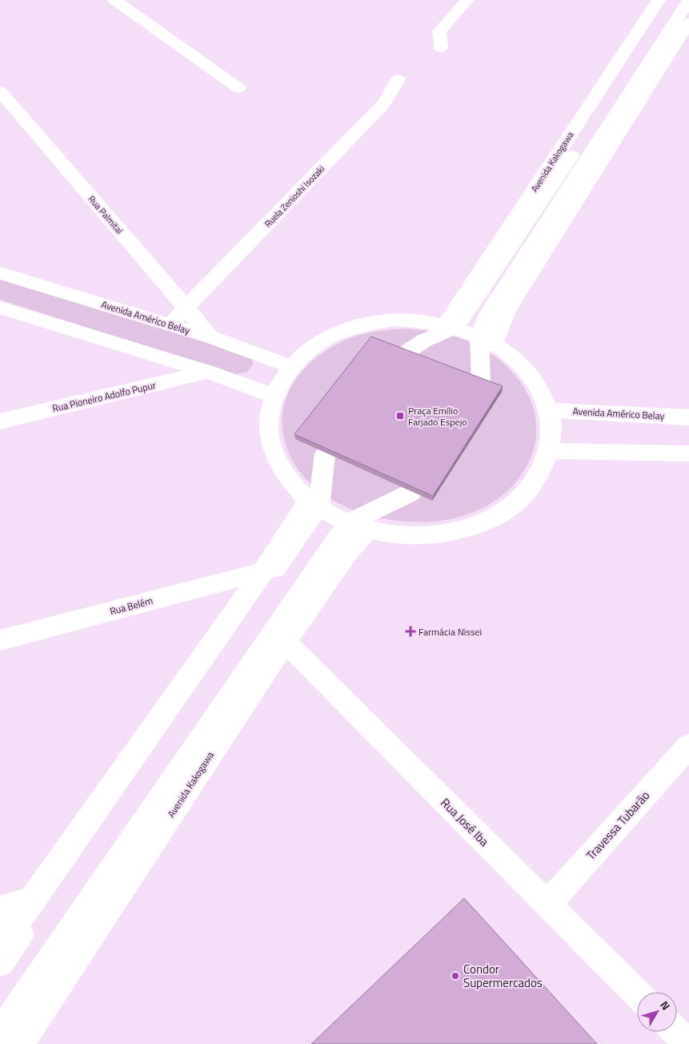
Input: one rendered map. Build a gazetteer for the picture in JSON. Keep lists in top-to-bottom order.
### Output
{
  "streets": {
    "main road": [
      "Avenida Kakogawa",
      "Ruela Zenioshi Isozaki",
      "Rua Palmital",
      "Avenida Américo Belay",
      "Rua Pioneiro Adolfo Pupur",
      "Rua Belém",
      "Rua José Iba",
      "Travessa Tubarão"
    ]
  },
  "crossings": [
    ["Avenida Kakogawa", "Rua José Iba"],
    ["Ruela Zenioshi Isozaki", "Rua Palmital"],
    ["Ruela Zenioshi Isozaki", "Avenida Américo Belay"],
    ["Rua Palmital", "Avenida Américo Belay"],
    ["Rua José Iba", "Travessa Tubarão"]
  ],
  "places": {
    "transit": ["Praça Emílio Farjado Espejo"],
    "health": ["Farmácia Nissei"],
    "other": ["Condor Supermercados"]
  },
  "north": "top right"
}
